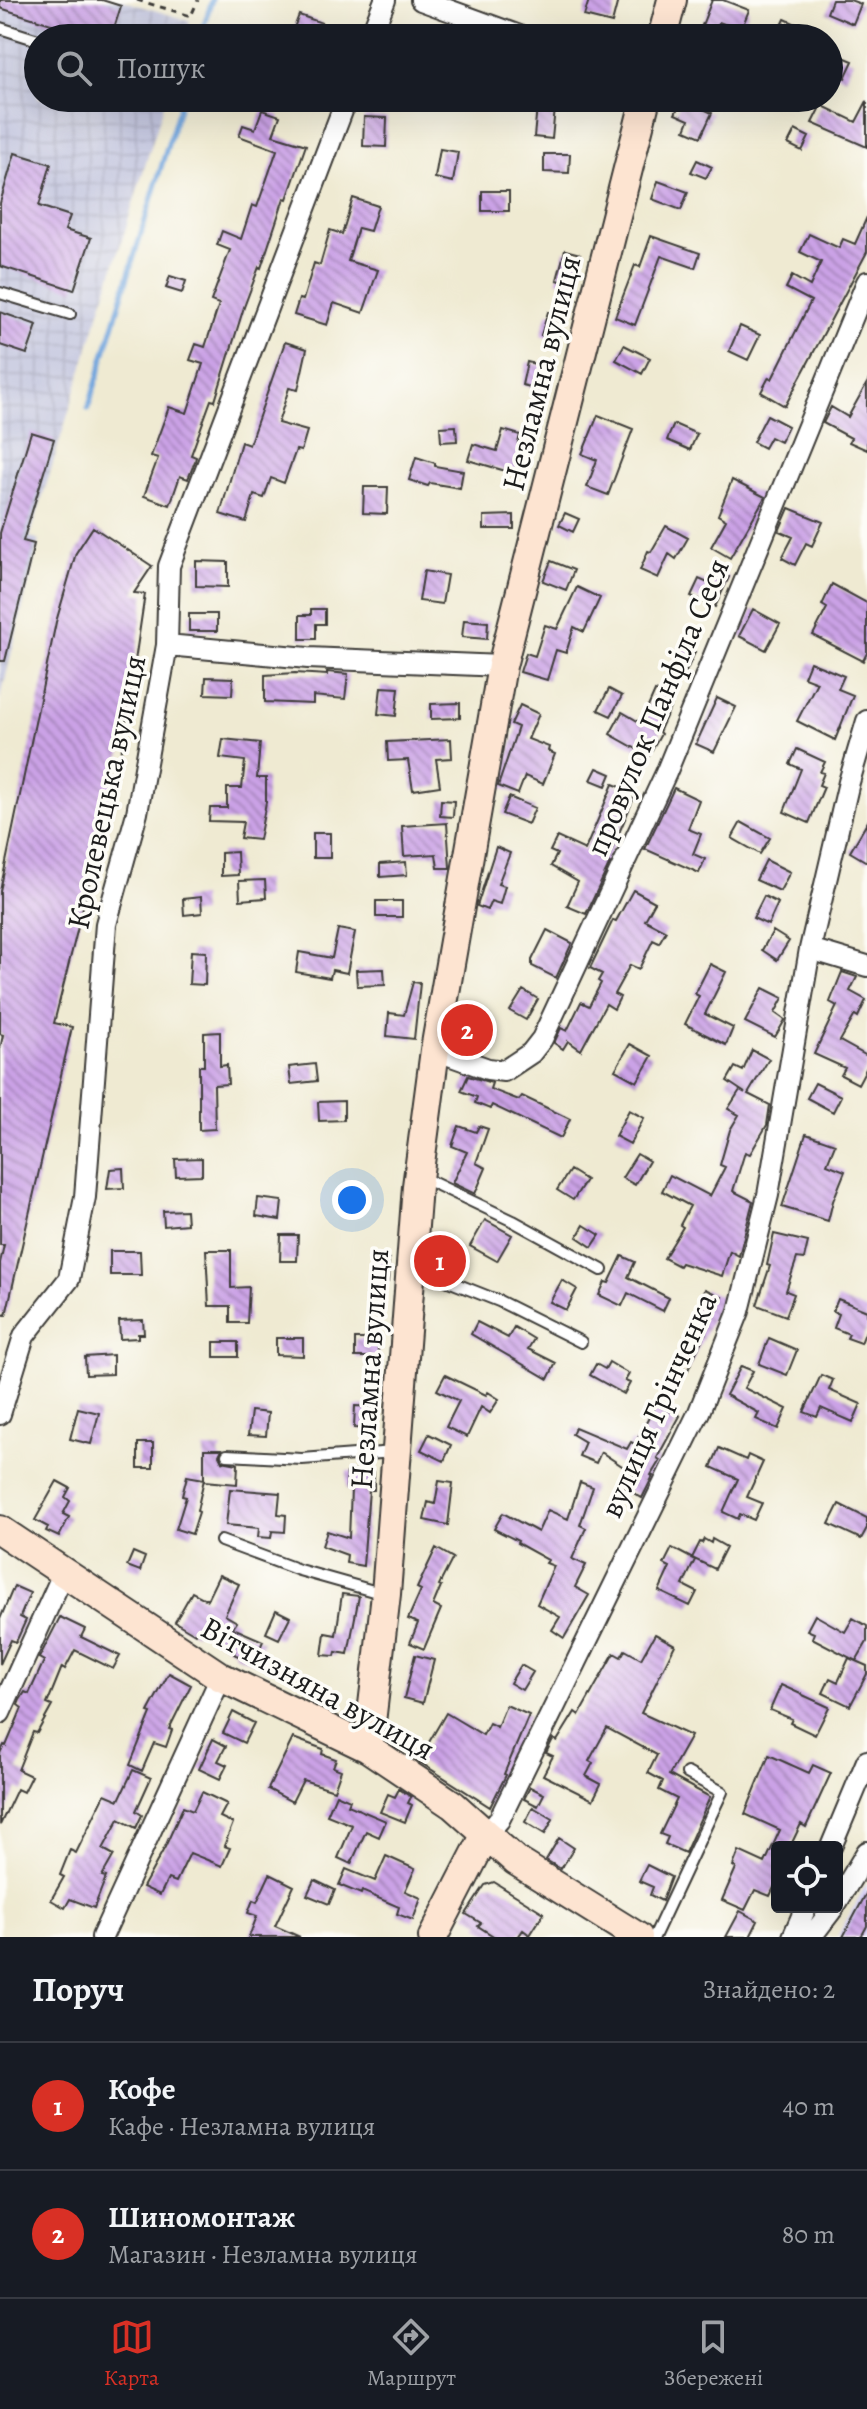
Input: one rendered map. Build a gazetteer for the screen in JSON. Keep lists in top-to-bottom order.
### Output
{
  "streets": {
    "street": [
      "Незламна вулиця",
      "провулок Панфіла Сеся",
      "Кролевецька вулиця",
      "вулиця Грінченка",
      "Вітчизняна вулиця"
    ]
  },
  "crossings": [
    ["Незламна вулиця", "провулок Панфіла Сеся"],
    ["Незламна вулиця", "Вітчизняна вулиця"],
    ["вулиця Грінченка", "Вітчизняна вулиця"]
  ],
  "page": {
    "search": "Пошук",
    "pins": ["2", "1"],
    "heading": ["Поруч", "Знайдено: 2"],
    "list": [
      {
        "mark": "1",
        "name": "Кофе",
        "note": "Кафе · Незламна вулиця",
        "value": "40 m"
      },
      {
        "mark": "2",
        "name": "Шиномонтаж",
        "note": "Магазин · Незламна вулиця",
        "value": "80 m"
      }
    ],
    "nav": ["Карта", "Маршрут", "Збережені"]
  }
}
